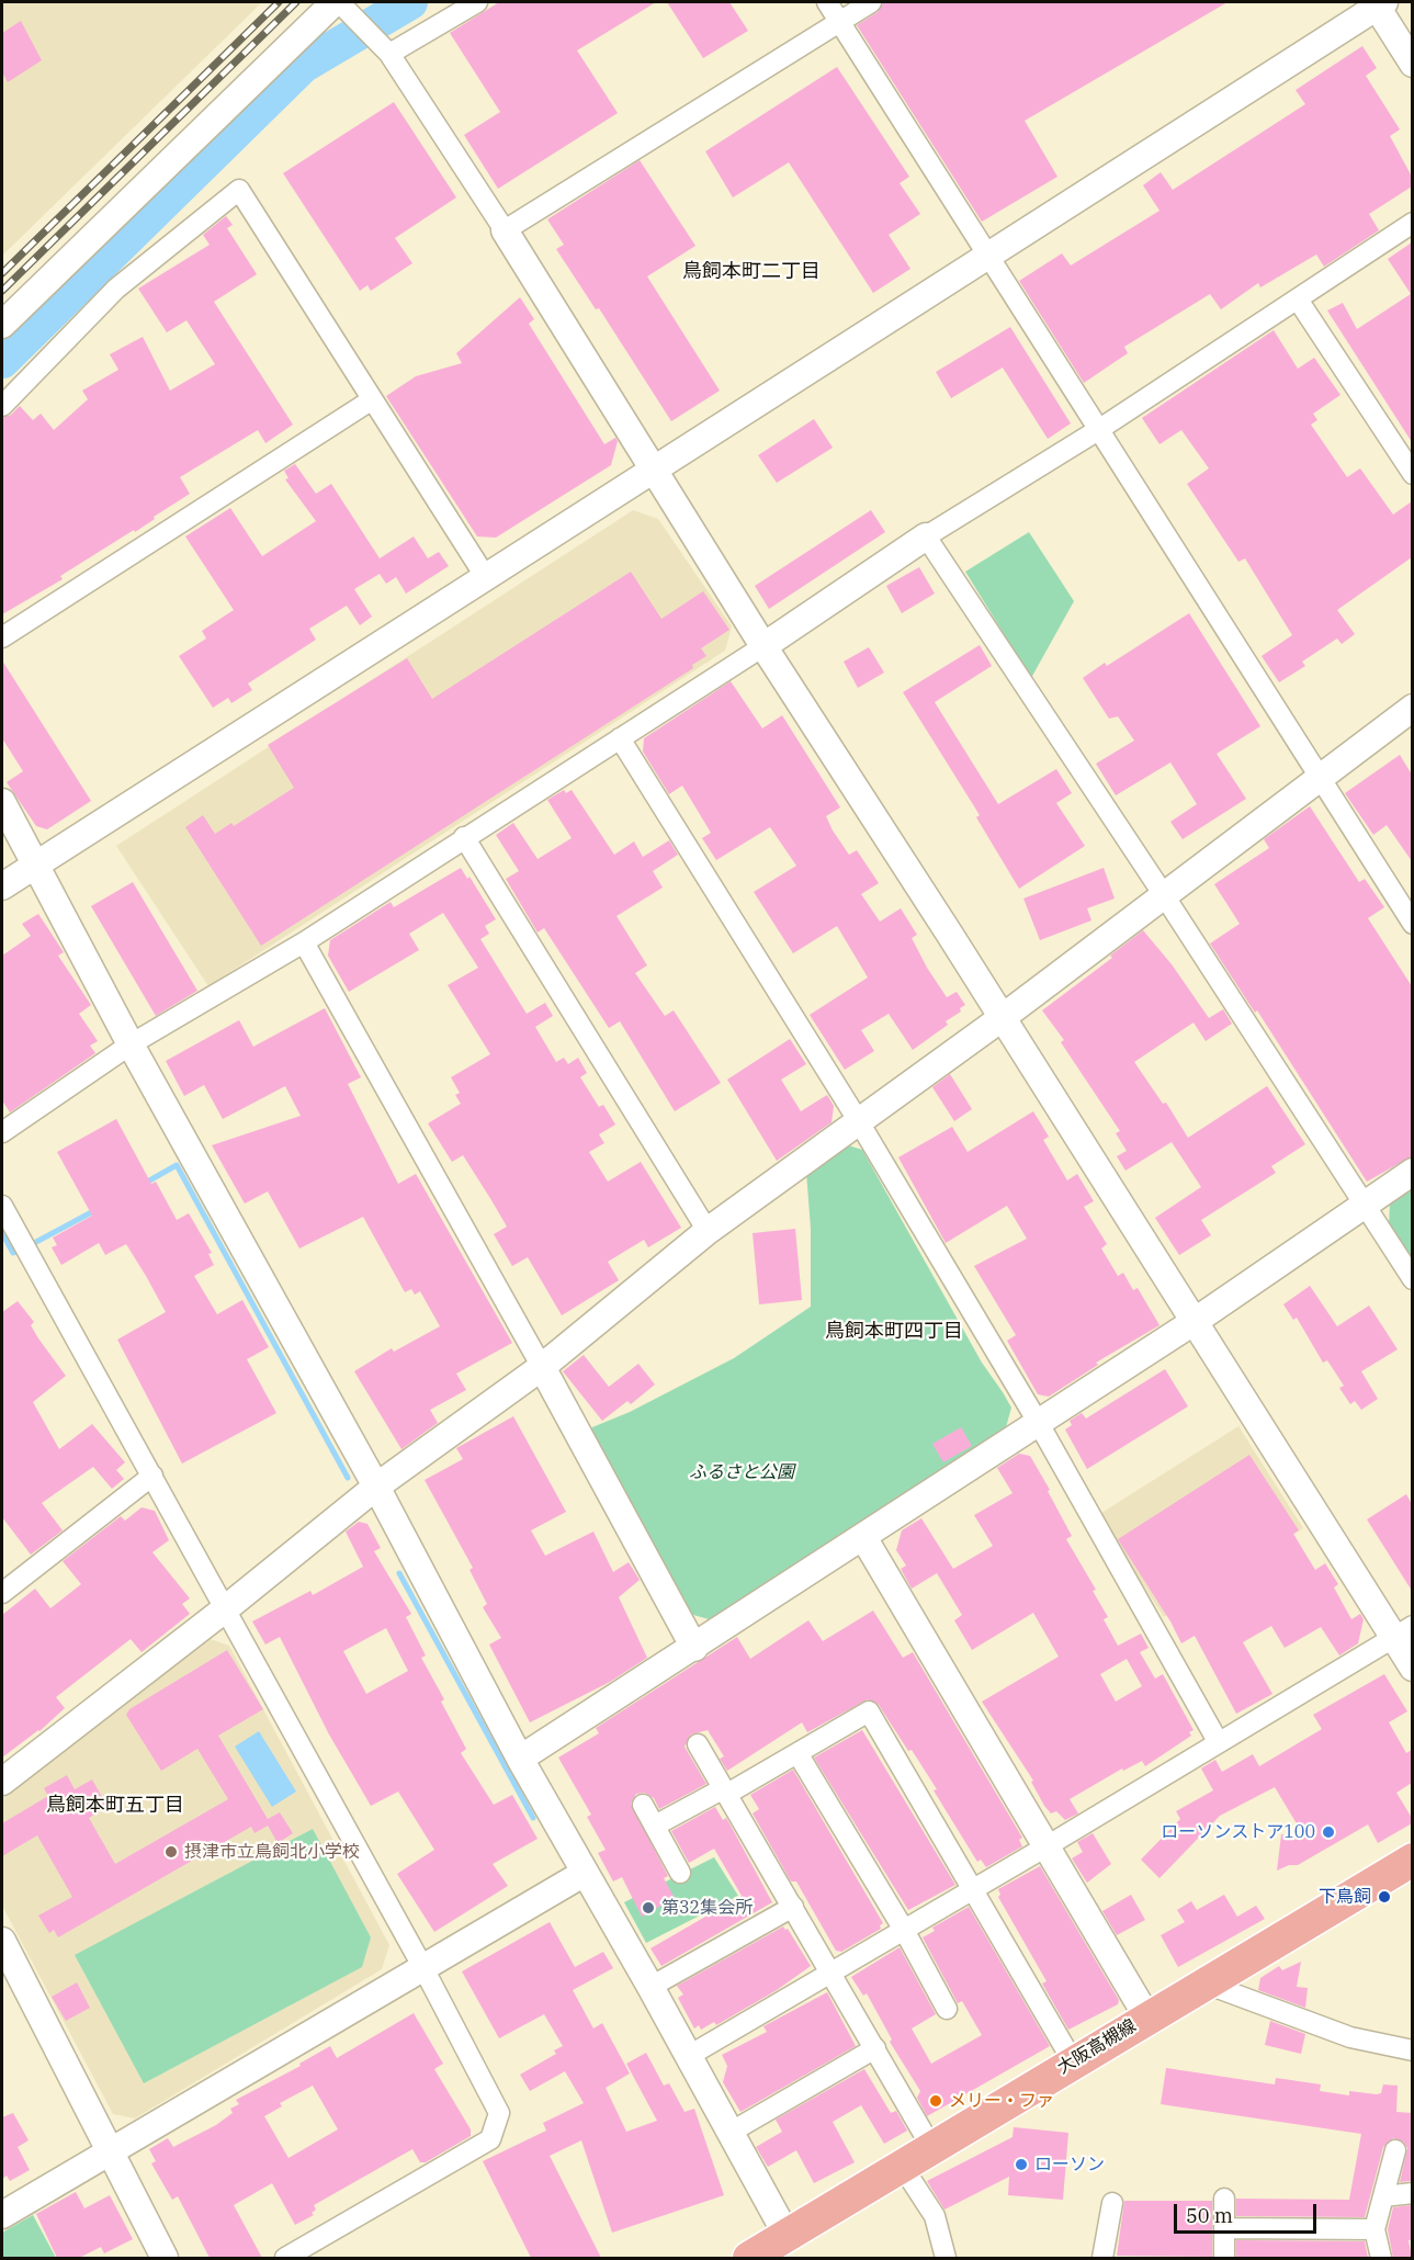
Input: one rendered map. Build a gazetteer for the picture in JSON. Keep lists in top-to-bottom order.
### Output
{
  "streets": {
    "main road": ["大阪高槻線"]
  },
  "districts": ["鳥飼本町二丁目", "鳥飼本町四丁目", "鳥飼本町五丁目"],
  "parks": ["ふるさと公園"],
  "places": [
    "ローソンストア100",
    "摂津市立鳥飼北小学校",
    "下鳥飼",
    "第32集会所",
    "メリー・ファ",
    "ローソン"
  ],
  "scale_bar": "50 m"
}
